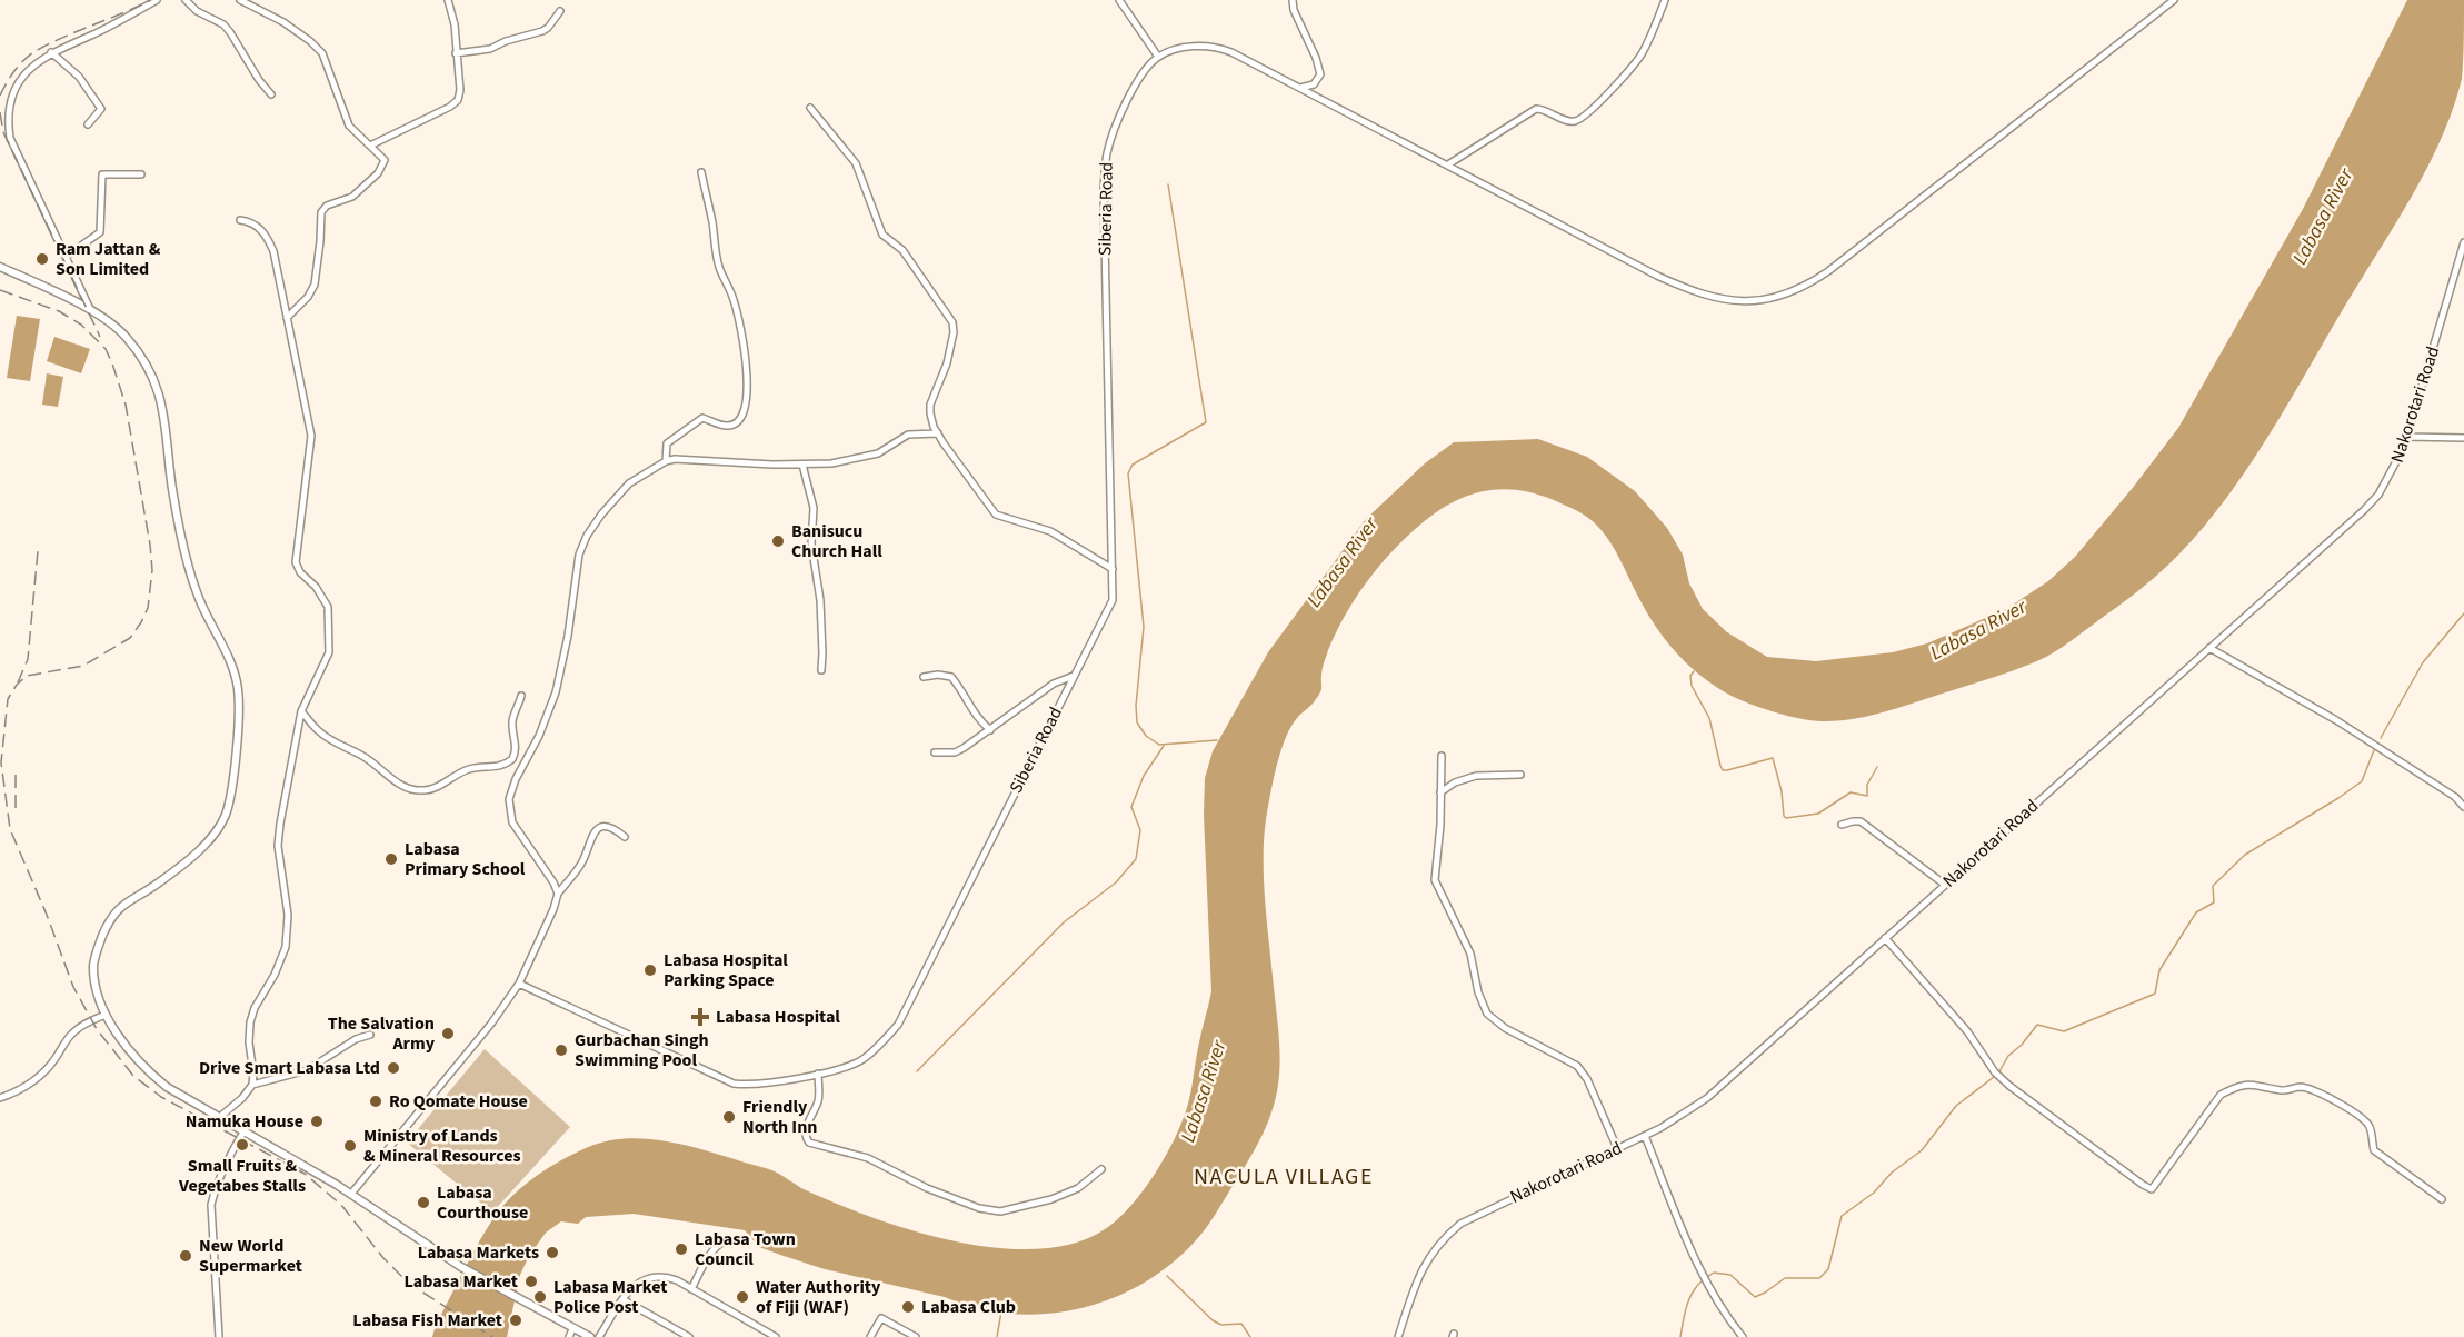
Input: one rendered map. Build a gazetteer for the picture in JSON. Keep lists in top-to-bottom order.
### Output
{
  "streets": {
    "street": ["Siberia Road", "Nakorotari Road"]
  },
  "districts": ["NACULA VILLAGE"],
  "water": ["Labasa River"],
  "places": {
    "other": [
      "Ram Jattan & Son Limited",
      "Banisucu Church Hall",
      "Labasa Primary School",
      "Labasa Hospital Parking Space",
      "The Salvation Army",
      "Gurbachan Singh Swimming Pool",
      "Drive Smart Labasa Ltd",
      "Ro Qomate House",
      "Friendly North Inn",
      "Namuka House",
      "Small Fruits & Vegetabes Stalls",
      "Ministry of Lands & Mineral Resources",
      "Labasa Courthouse",
      "Labasa Town Council",
      "Labasa Markets",
      "New World Supermarket",
      "Labasa Market",
      "Labasa Market Police Post",
      "Water Authority of Fiji (WAF)",
      "Labasa Club",
      "Labasa Fish Market"
    ],
    "health": ["Labasa Hospital"]
  }
}
